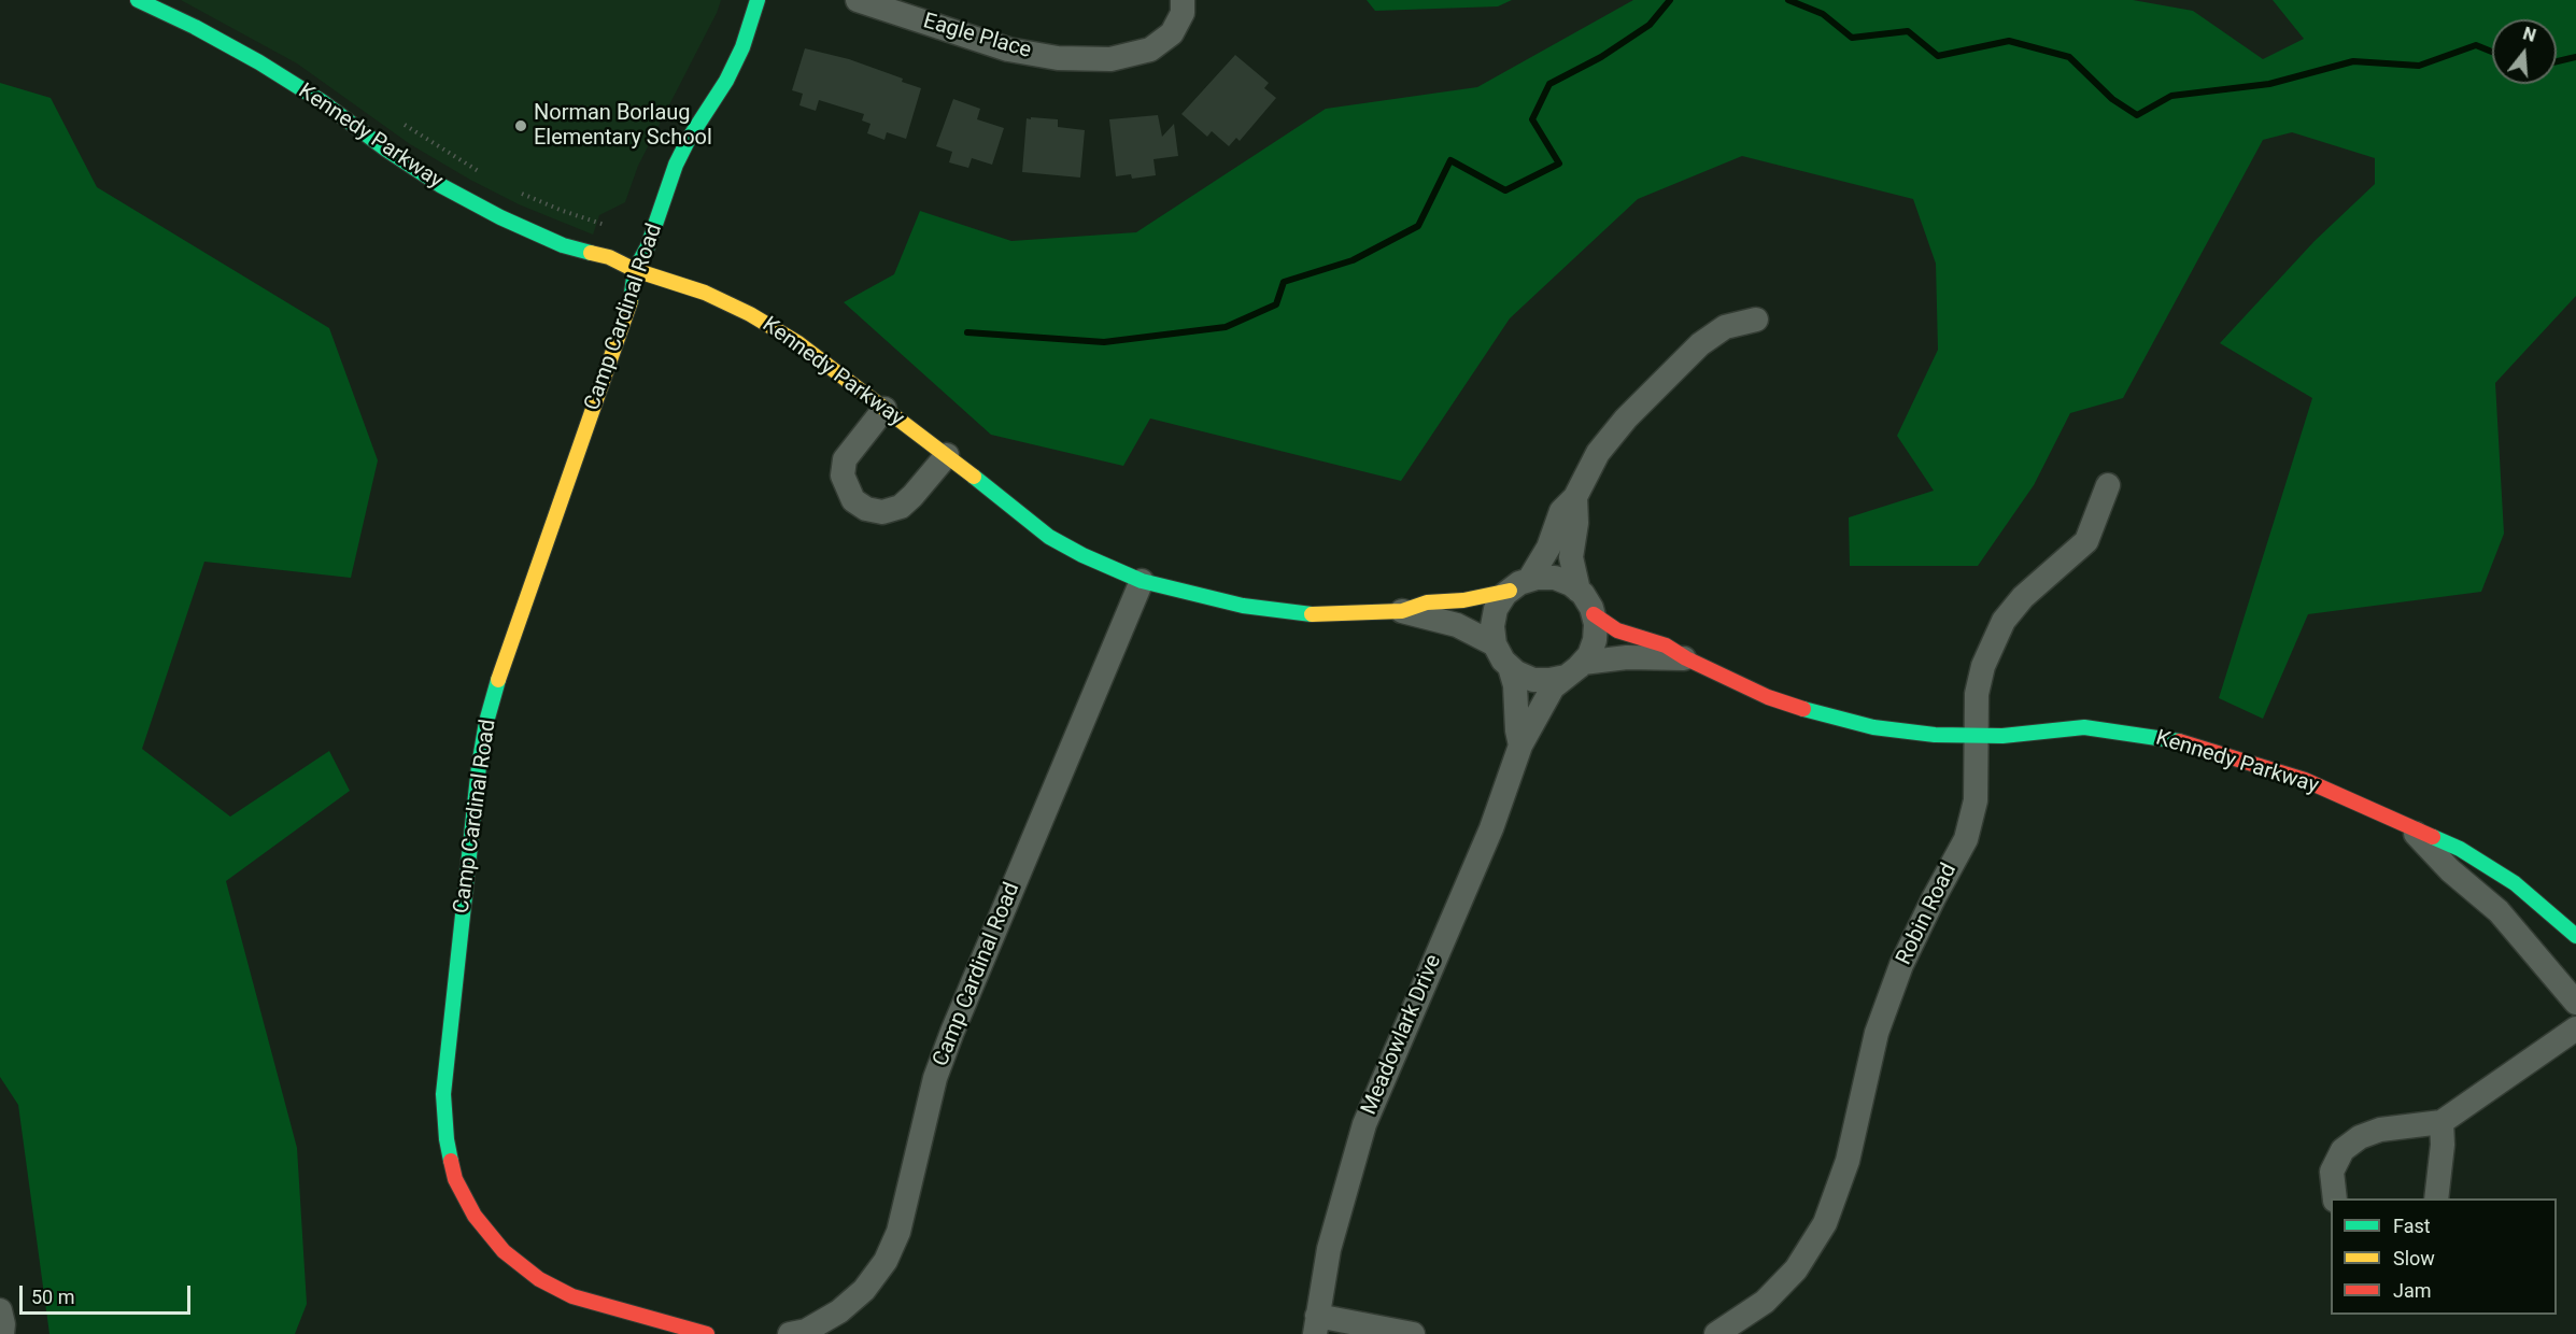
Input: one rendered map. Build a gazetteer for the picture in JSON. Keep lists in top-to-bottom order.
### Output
{
  "streets": {
    "street": [
      "Eagle Place",
      "Kennedy Parkway",
      "Camp Cardinal Road",
      "Robin Road",
      "Meadowlark Drive"
    ]
  },
  "crossings": [
    ["Kennedy Parkway", "Camp Cardinal Road"],
    ["Kennedy Parkway", "Robin Road"],
    ["Kennedy Parkway", "Meadowlark Drive"]
  ],
  "places": ["Norman Borlaug Elementary School"],
  "legend": ["Fast", "Slow", "Jam"],
  "scale_bar": "50 m",
  "north": "top"
}
